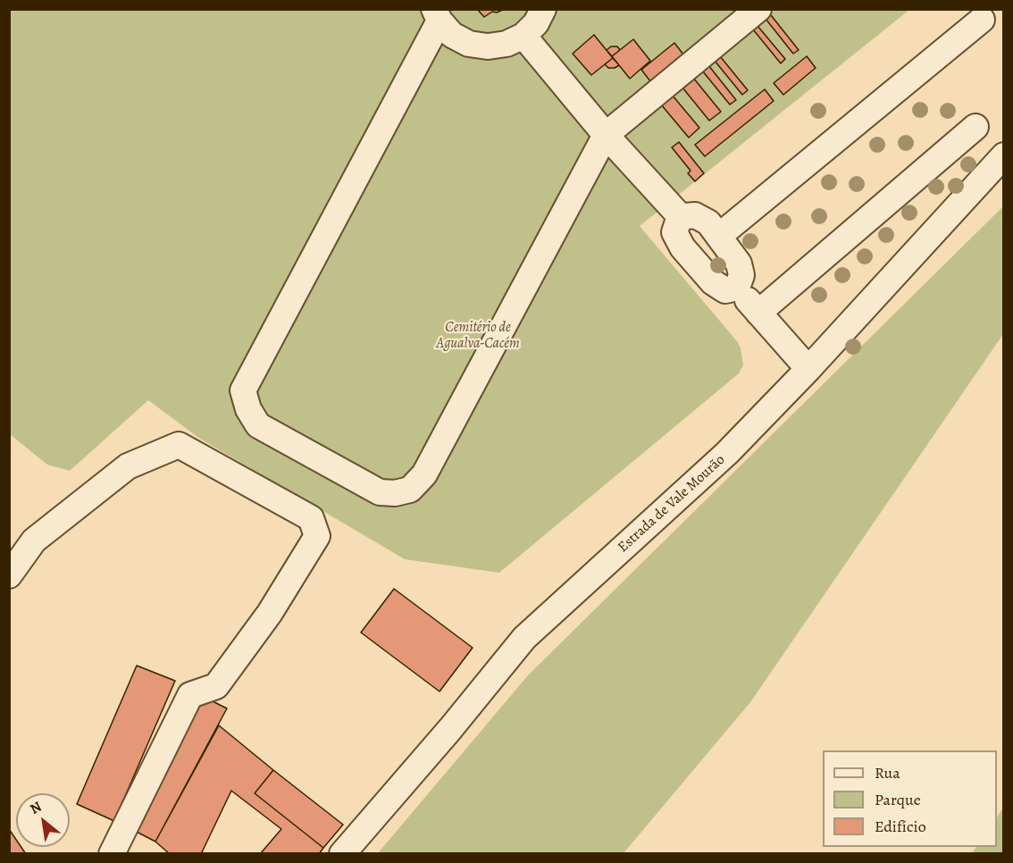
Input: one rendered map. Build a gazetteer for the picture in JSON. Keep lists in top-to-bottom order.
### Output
{
  "streets": {
    "street": ["Estrada de Vale Mourão"]
  },
  "parks": ["Cemitério de Agualva-Cacém"],
  "legend": ["Rua", "Parque", "Edifício"],
  "north": "top left"
}
